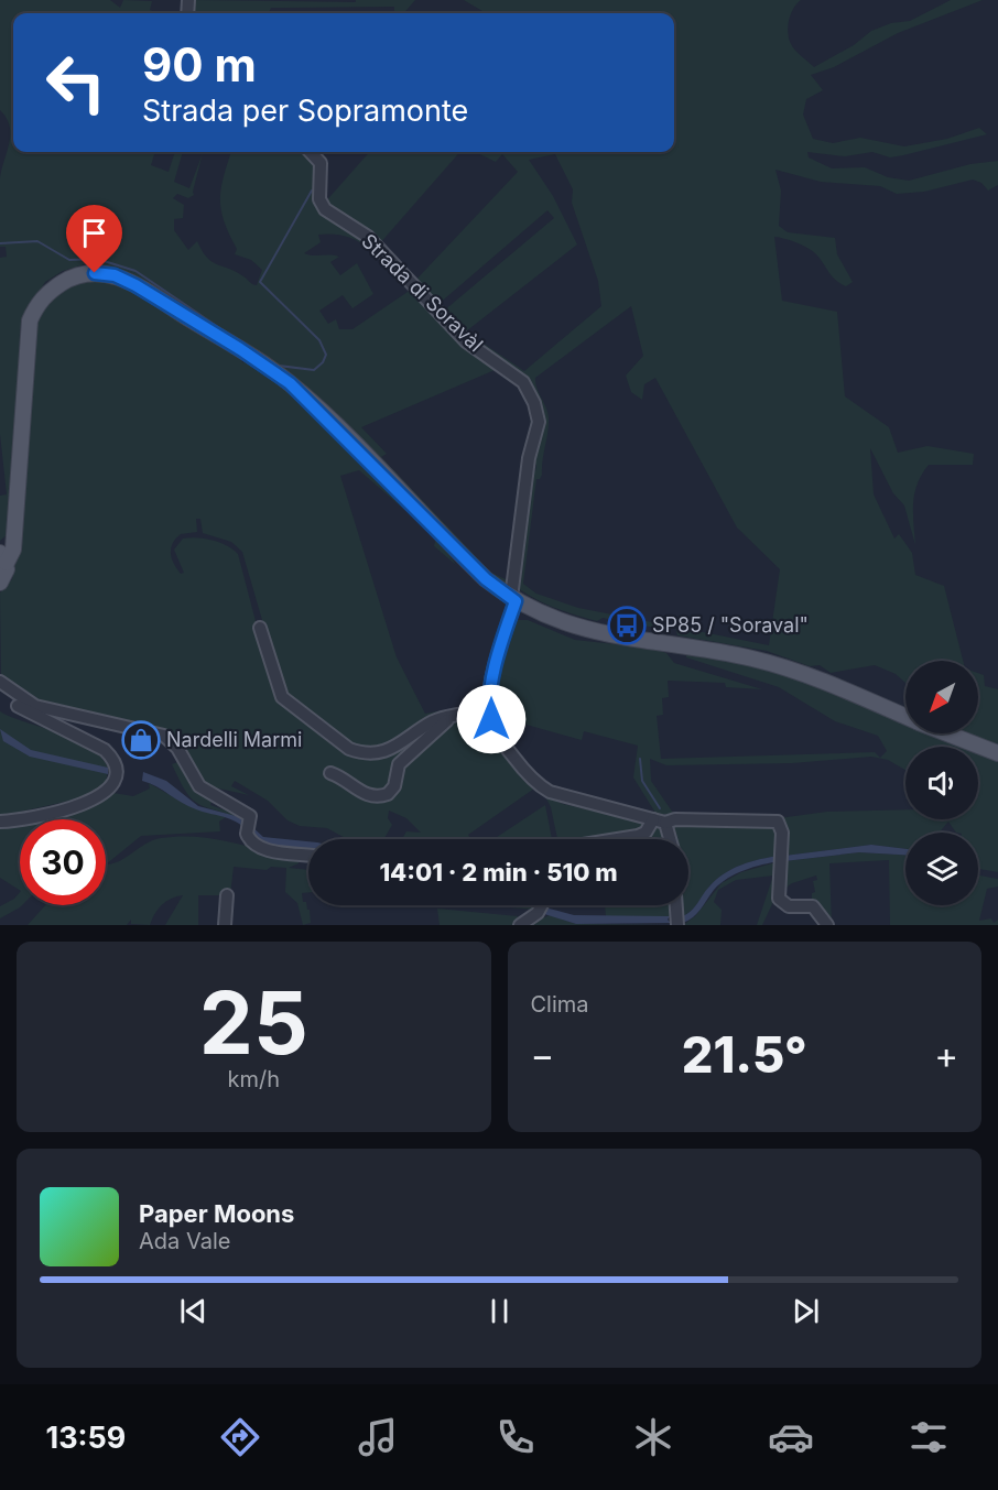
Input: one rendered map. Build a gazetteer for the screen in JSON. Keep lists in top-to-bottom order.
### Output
{
  "streets": {
    "street": ["Strada di Soravàl"]
  },
  "places": {
    "bus stop": ["SP85 / \"Soraval\""],
    "shop": ["Nardelli Marmi"]
  },
  "north": "bottom left",
  "page": {
    "turn": ["90 m", "Strada per Sopramonte"],
    "limit": "30",
    "trip": "14:01 · 2 min · 510 m",
    "tile": [
      ["25", "km/h"],
      "Clima"
    ],
    "heat": ["−", "21.5°", "+"],
    "song": ["Paper Moons", "Ada Vale"],
    "tabs": "13:59"
  }
}
